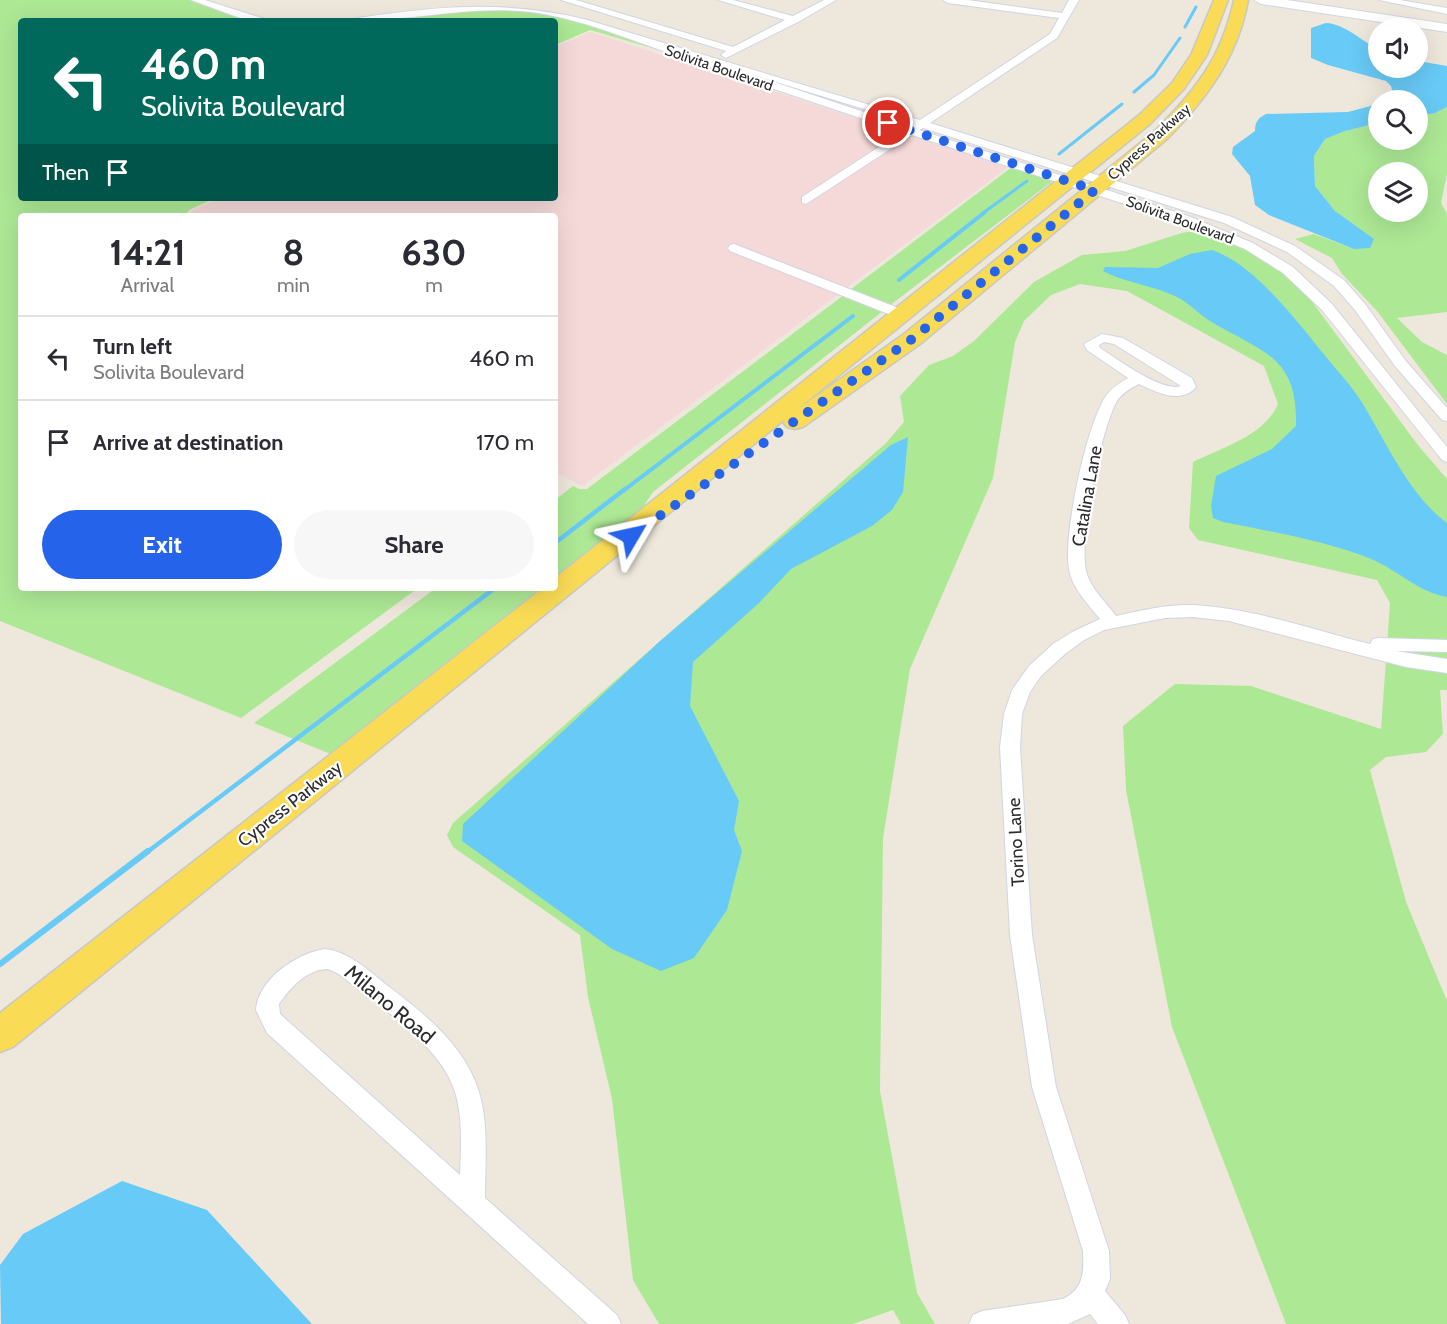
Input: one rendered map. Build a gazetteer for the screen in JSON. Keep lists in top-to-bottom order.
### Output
{
  "streets": {
    "main road": ["Cypress Parkway"],
    "street": [
      "Solivita Boulevard",
      "Catalina Lane",
      "Torino Lane",
      "Milano Road"
    ]
  },
  "crossings": [
    ["Solivita Boulevard", "Cypress Parkway"],
    ["Catalina Lane", "Torino Lane"]
  ],
  "page": {
    "turn": ["460 m", "Solivita Boulevard"],
    "then": "Then",
    "eta": [
      "14:21",
      "Arrival",
      "8",
      "min",
      "630",
      "m"
    ],
    "list": [
      {
        "name": "Turn left",
        "note": "Solivita Boulevard",
        "value": "460 m"
      },
      {
        "name": "Arrive at destination",
        "value": "170 m"
      }
    ],
    "buttons": ["Exit", "Share"]
  }
}
